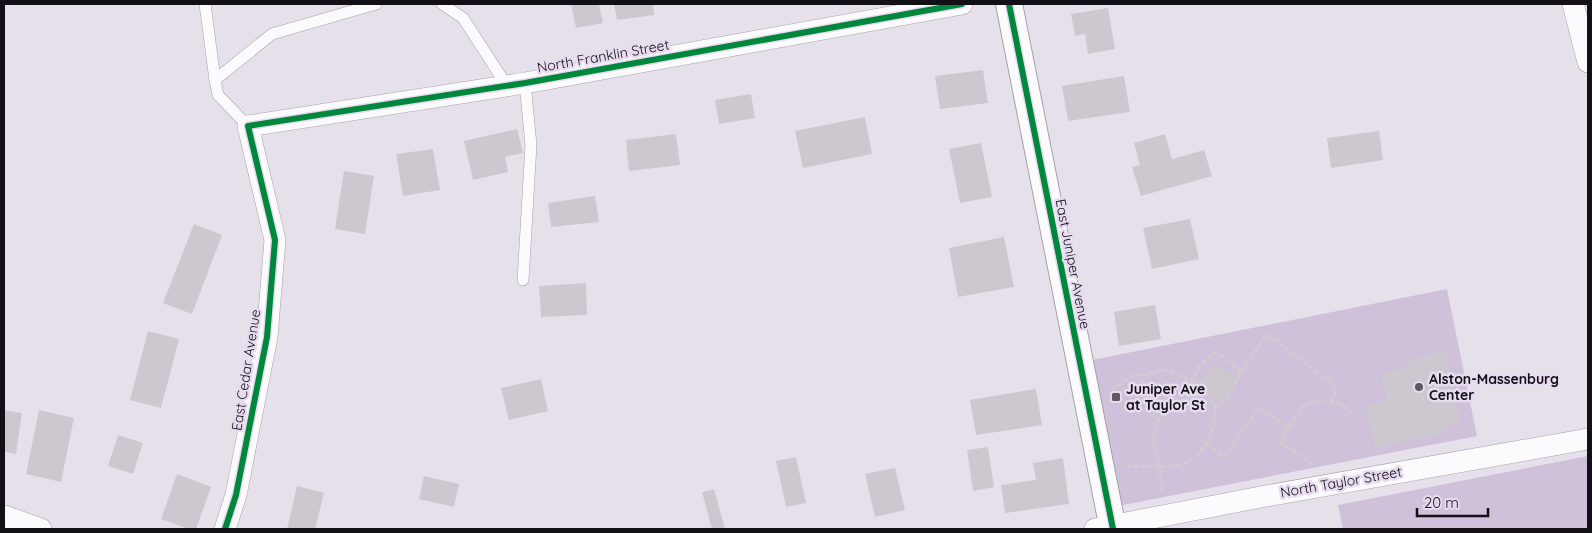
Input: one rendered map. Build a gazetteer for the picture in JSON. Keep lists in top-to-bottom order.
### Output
{
  "streets": {
    "street": [
      "North Franklin Street",
      "East Juniper Avenue",
      "East Cedar Avenue",
      "North Taylor Street"
    ]
  },
  "crossings": [
    ["North Franklin Street", "East Cedar Avenue"],
    ["East Juniper Avenue", "North Taylor Street"]
  ],
  "places": {
    "other": ["Alston-Massenburg Center"],
    "transit": ["Juniper Ave at Taylor St"]
  },
  "scale_bar": "20 m"
}
